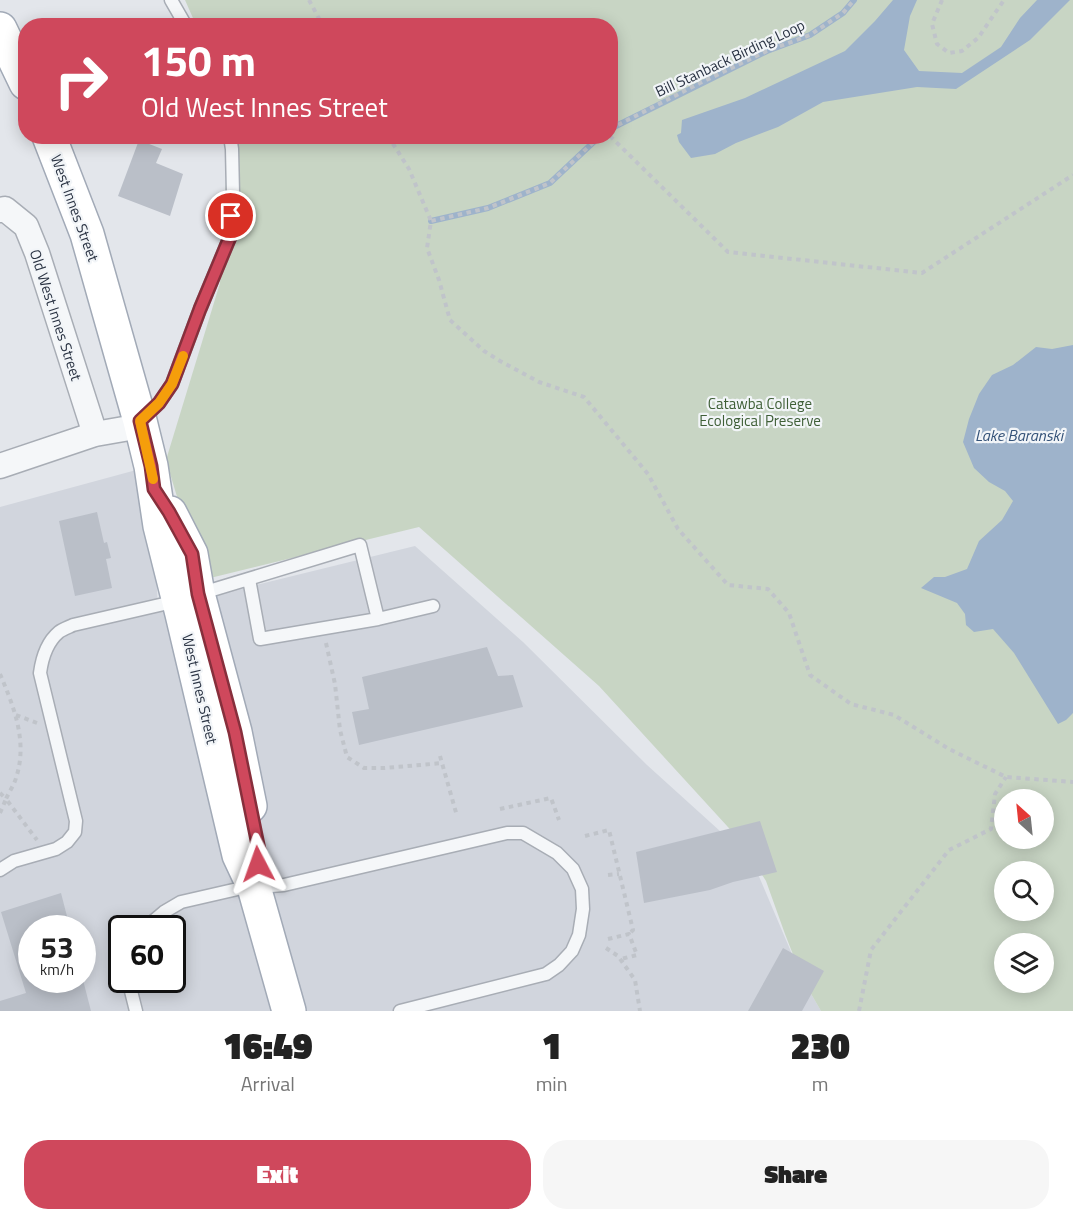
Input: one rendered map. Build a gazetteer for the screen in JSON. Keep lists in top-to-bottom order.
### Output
{
  "streets": {
    "main road": ["West Innes Street"],
    "street": ["Old West Innes Street"],
    "path": ["Bill Stanback Birding Loop"]
  },
  "water": ["Lake Baranski"],
  "parks": ["Catawba College Ecological Preserve"],
  "north": "top left",
  "page": {
    "turn": ["150 m", "Old West Innes Street"],
    "speed": "53 km/h",
    "limit": "60",
    "eta": [
      "16:49",
      "Arrival",
      "1",
      "min",
      "230",
      "m"
    ],
    "buttons": ["Exit", "Share"]
  }
}
